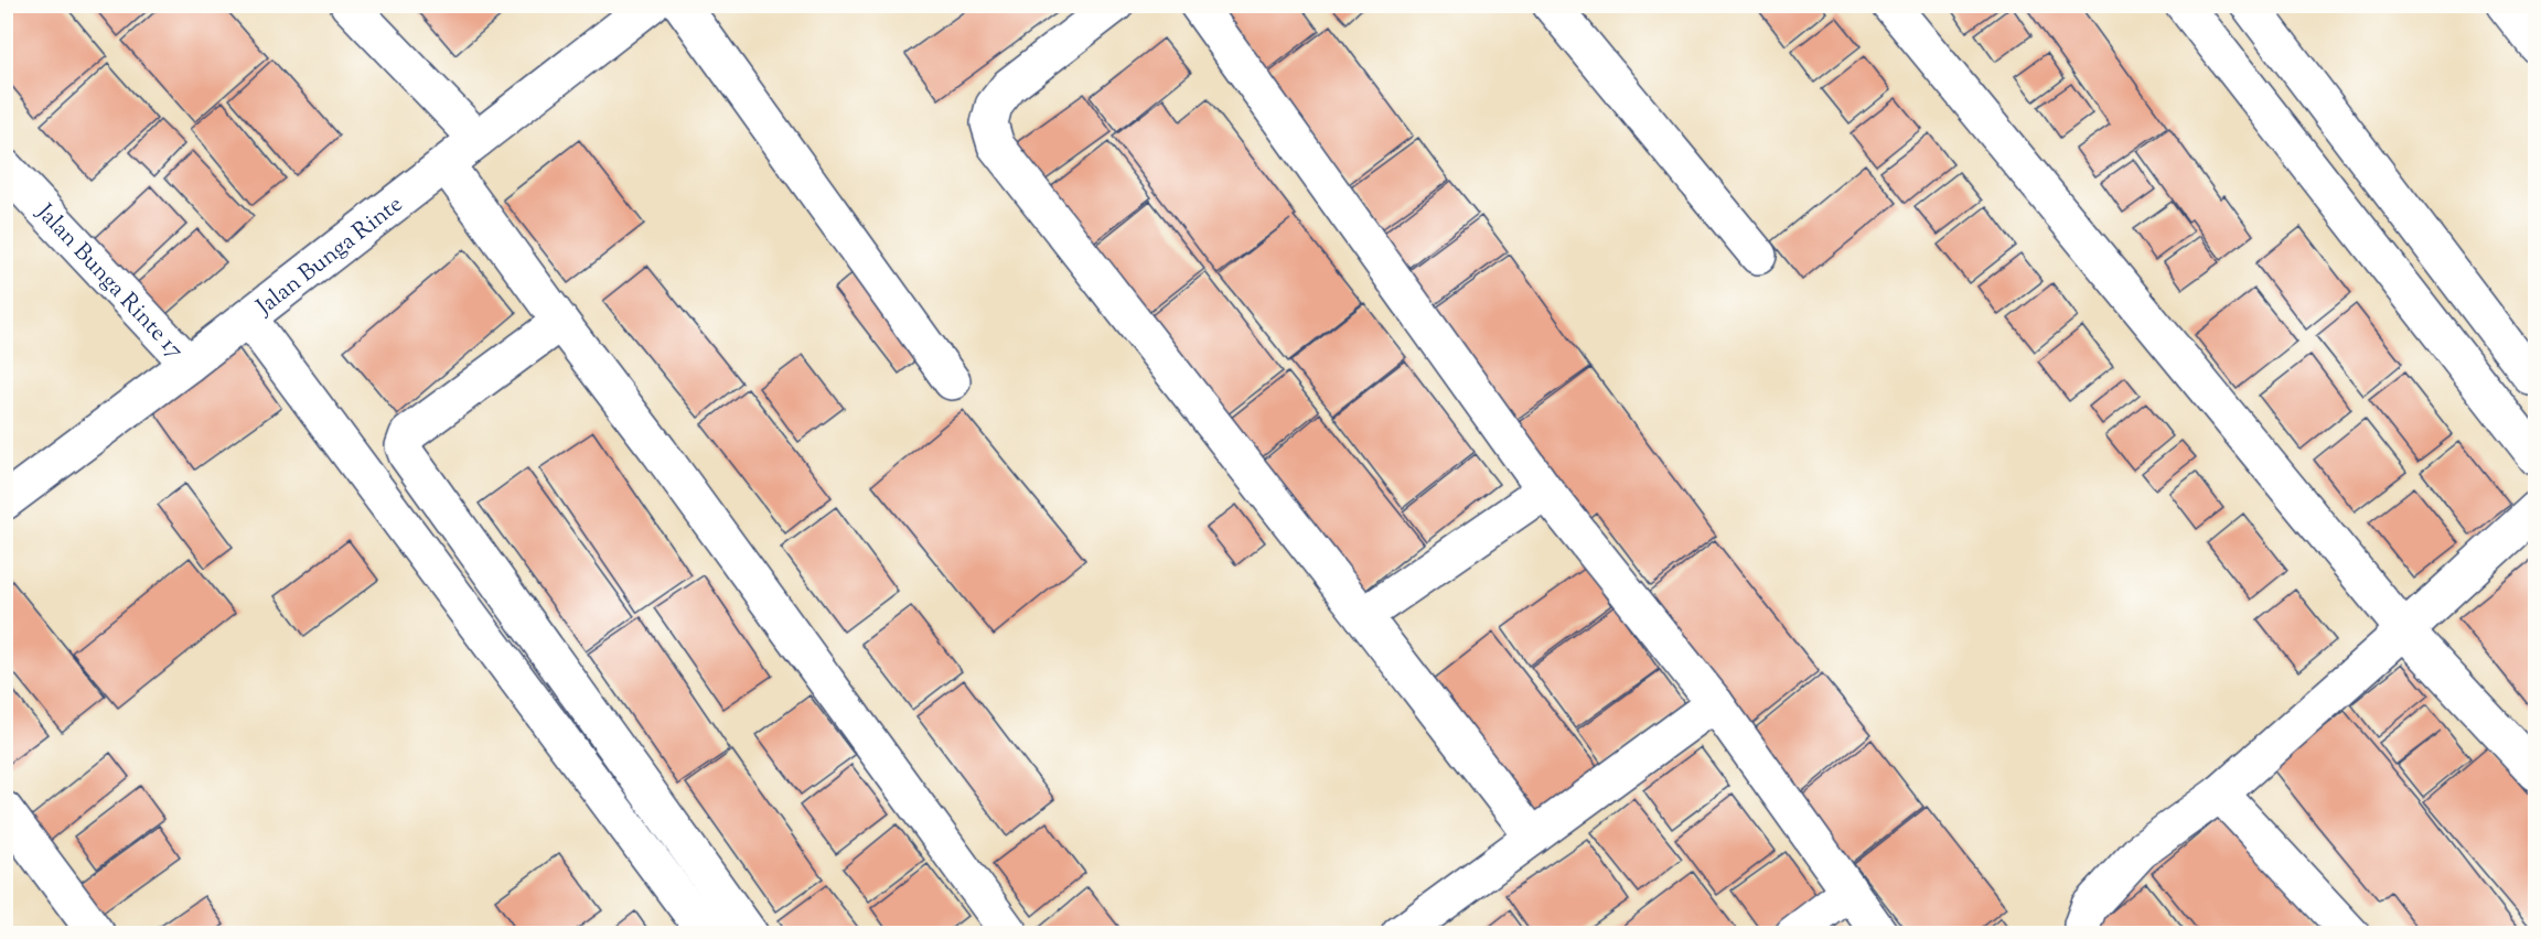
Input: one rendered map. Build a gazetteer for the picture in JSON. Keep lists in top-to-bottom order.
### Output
{
  "streets": {
    "street": ["Jalan Bunga Rinte", "Jalan Bunga Rinte 17"]
  },
  "crossings": [
    ["Jalan Bunga Rinte", "Jalan Bunga Rinte 17"]
  ]
}
